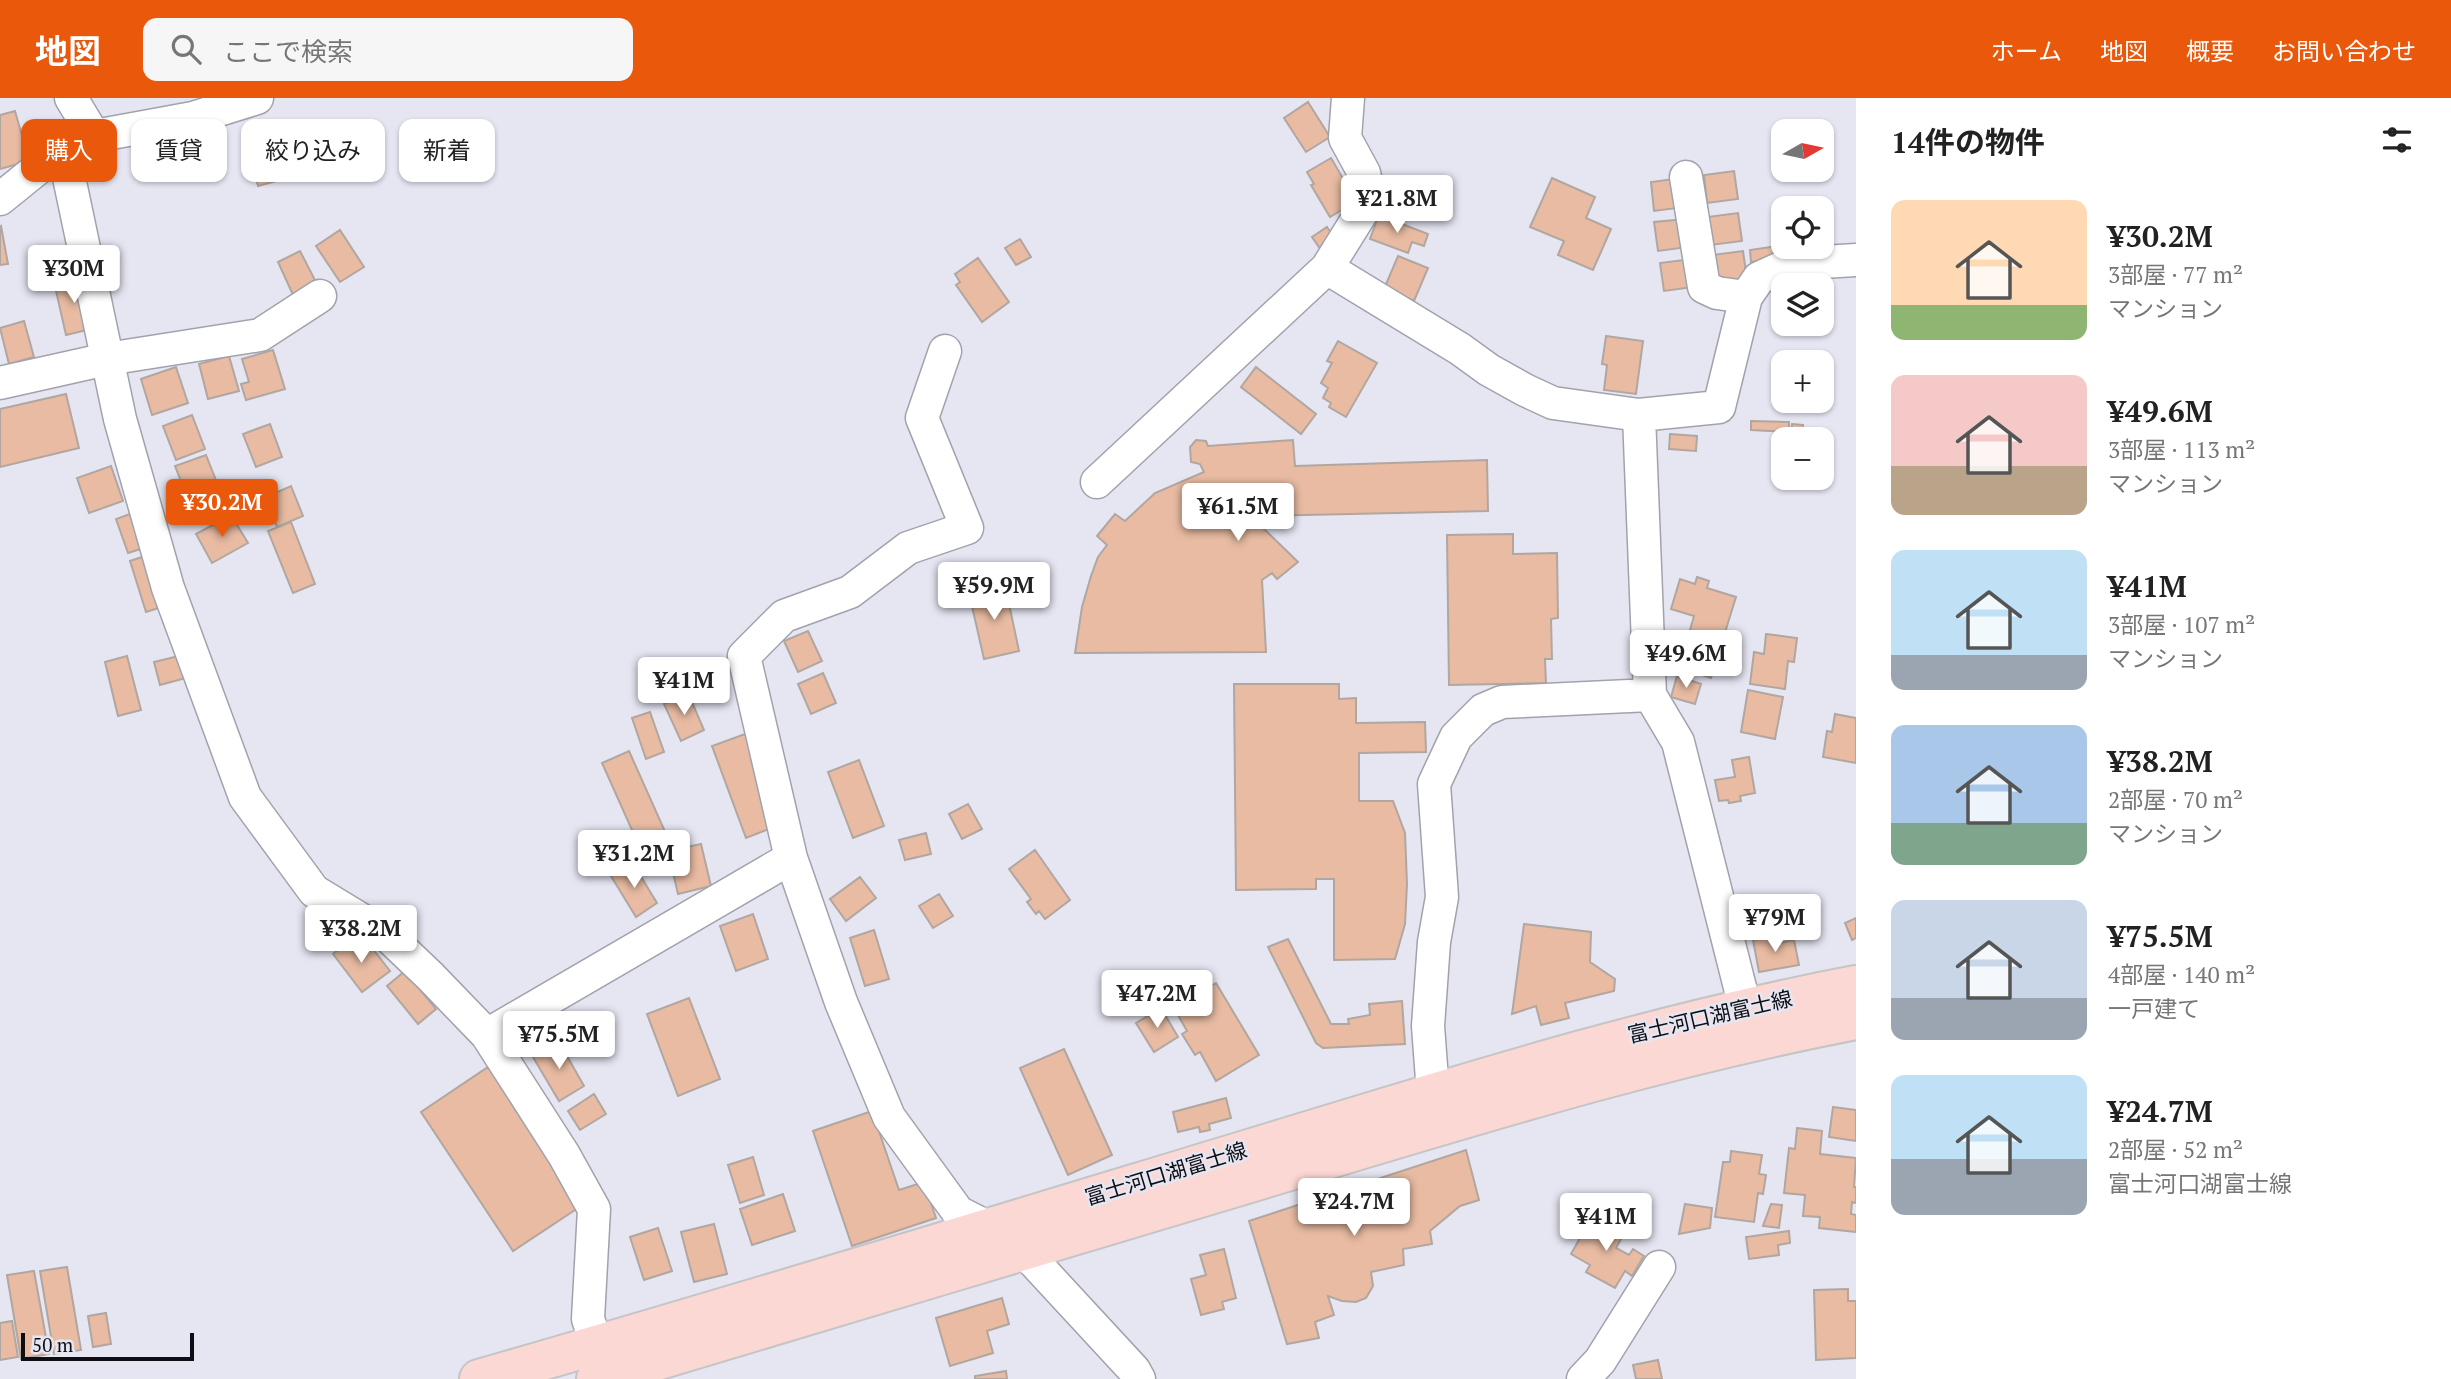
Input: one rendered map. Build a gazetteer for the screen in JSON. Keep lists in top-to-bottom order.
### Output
{
  "streets": {
    "main road": ["富士河口湖富士線"]
  },
  "scale_bar": "50 m",
  "north": "right",
  "page": {
    "header": "地図",
    "search": "ここで検索",
    "nav": [
      "ホーム",
      "地図",
      "概要",
      "お問い合わせ"
    ],
    "heading": "14件の物件",
    "map_buttons": ["+", "−"],
    "chip": [
      "購入",
      "賃貸",
      "絞り込み",
      "新着"
    ],
    "price": [
      "¥21.8M",
      "¥30M",
      "¥30.2M",
      "¥61.5M",
      "¥59.9M",
      "¥49.6M",
      "¥41M",
      "¥31.2M",
      "¥79M",
      "¥38.2M",
      "¥47.2M",
      "¥75.5M",
      "¥24.7M",
      "¥41M"
    ],
    "list": [
      {
        "name": "¥30.2M",
        "note": "3部屋 · 77 m² · マンション"
      },
      {
        "name": "¥49.6M",
        "note": "3部屋 · 113 m² · マンション"
      },
      {
        "name": "¥41M",
        "note": "3部屋 · 107 m² · マンション"
      },
      {
        "name": "¥38.2M",
        "note": "2部屋 · 70 m² · マンション"
      },
      {
        "name": "¥75.5M",
        "note": "4部屋 · 140 m² · 一戸建て"
      },
      {
        "name": "¥24.7M",
        "note": "2部屋 · 52 m² · 富士河口湖富士線"
      }
    ],
    "scale": "50 m"
  }
}
